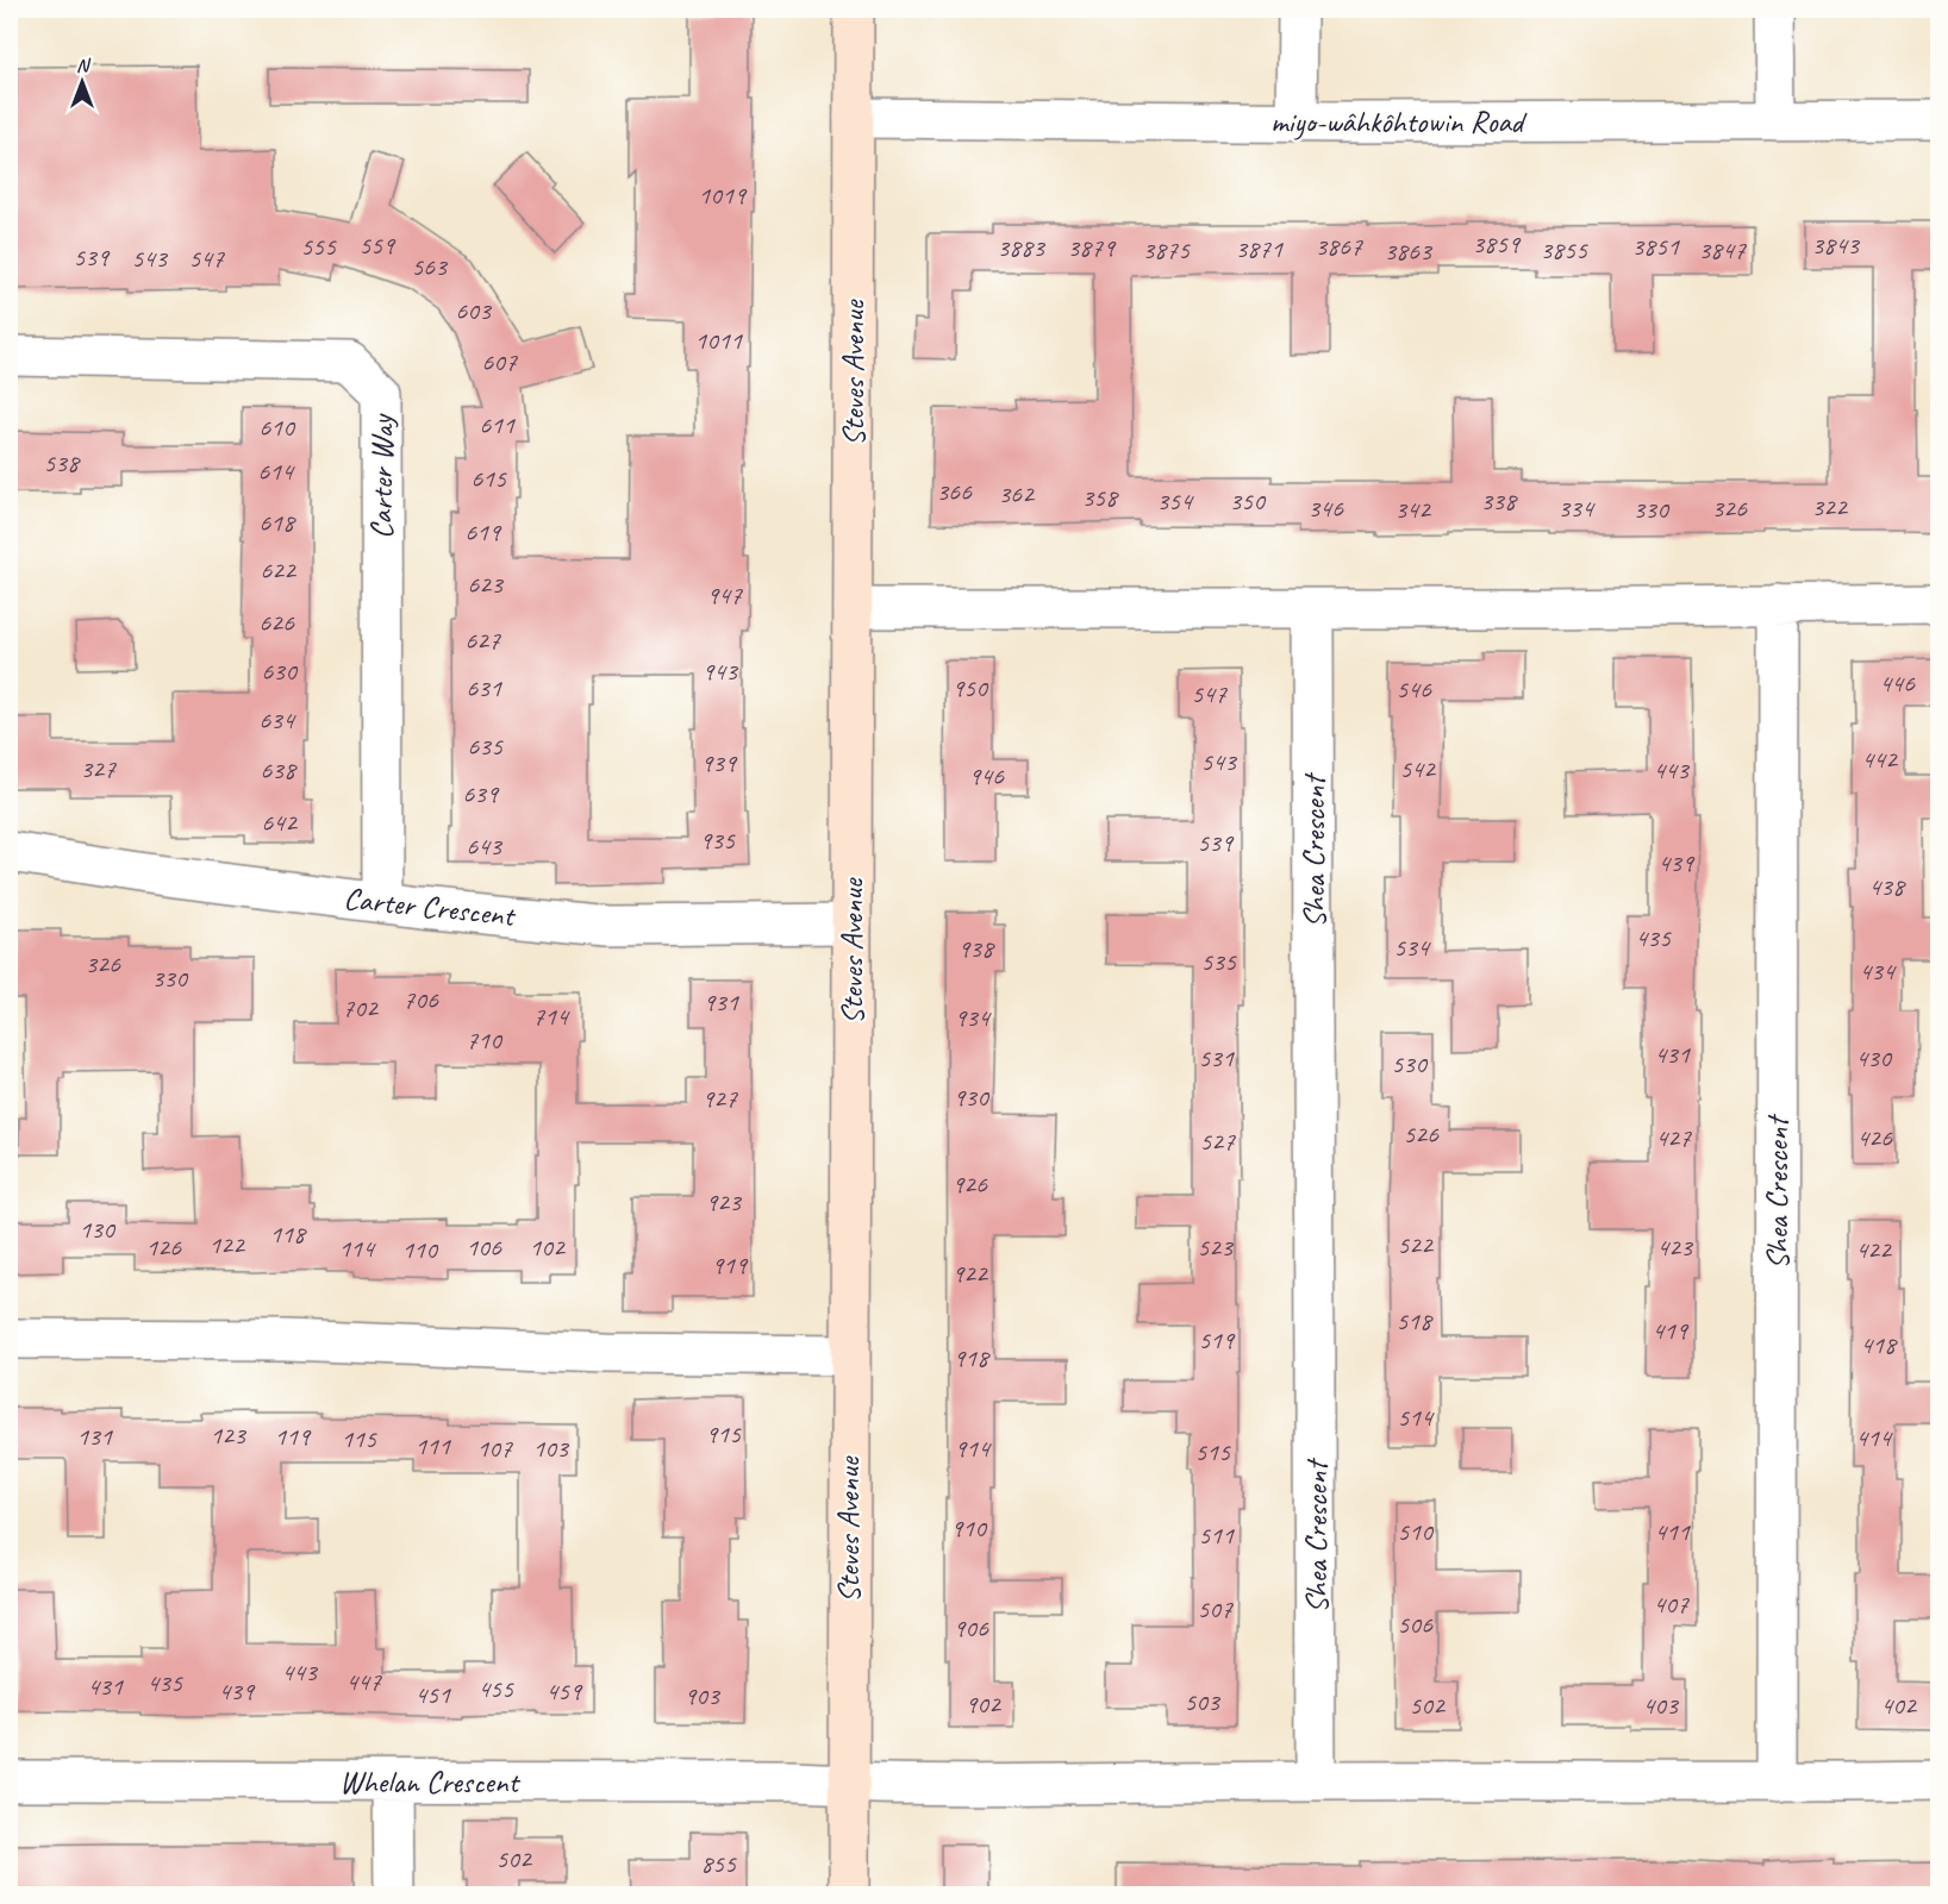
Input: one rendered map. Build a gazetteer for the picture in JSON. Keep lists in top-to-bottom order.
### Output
{
  "streets": {
    "street": [
      "miyo-wâhkôhtowin Road",
      "Steves Avenue",
      "Carter Way",
      "Shea Crescent",
      "Carter Crescent",
      "Whelan Crescent"
    ]
  },
  "crossings": [
    ["miyo-wâhkôhtowin Road", "Steves Avenue"],
    ["Steves Avenue", "Carter Crescent"],
    ["Steves Avenue", "Whelan Crescent"],
    ["Carter Way", "Carter Crescent"]
  ],
  "house_numbers": [
    "1019",
    "3859",
    "559",
    "3843",
    "555",
    "3867",
    "3851",
    "3883",
    "3879",
    "3871",
    "3875",
    "3855",
    "3847",
    "3863",
    "539",
    "543",
    "547",
    "563",
    "603",
    "1011",
    "607",
    "611",
    "610",
    "538",
    "614",
    "615",
    "366",
    "362",
    "358",
    "354",
    "350",
    "338",
    "322",
    "346",
    "334",
    "326",
    "342",
    "330",
    "618",
    "619",
    "622",
    "623",
    "947",
    "626",
    "627",
    "630",
    "943",
    "446",
    "631",
    "950",
    "546",
    "547",
    "634",
    "635",
    "442",
    "543",
    "939",
    "327",
    "542",
    "638",
    "443",
    "946",
    "639",
    "642",
    "935",
    "539",
    "643",
    "439",
    "438",
    "435",
    "534",
    "938",
    "535",
    "326",
    "434",
    "330",
    "706",
    "931",
    "702",
    "714",
    "934",
    "710",
    "431",
    "531",
    "430",
    "530",
    "930",
    "927",
    "526",
    "427",
    "426",
    "527",
    "926",
    "923",
    "130",
    "118",
    "122",
    "522",
    "126",
    "106",
    "102",
    "523",
    "423",
    "114",
    "110",
    "422",
    "919",
    "922",
    "518",
    "419",
    "519",
    "418",
    "918",
    "514",
    "915",
    "123",
    "131",
    "119",
    "414",
    "115",
    "111",
    "107",
    "103",
    "914",
    "515",
    "910",
    "510",
    "411",
    "511",
    "407",
    "507",
    "506",
    "906",
    "443",
    "447",
    "435",
    "431",
    "455",
    "439",
    "459",
    "451",
    "903",
    "503",
    "902",
    "502",
    "403",
    "402",
    "502",
    "855"
  ],
  "north": "top"
}
